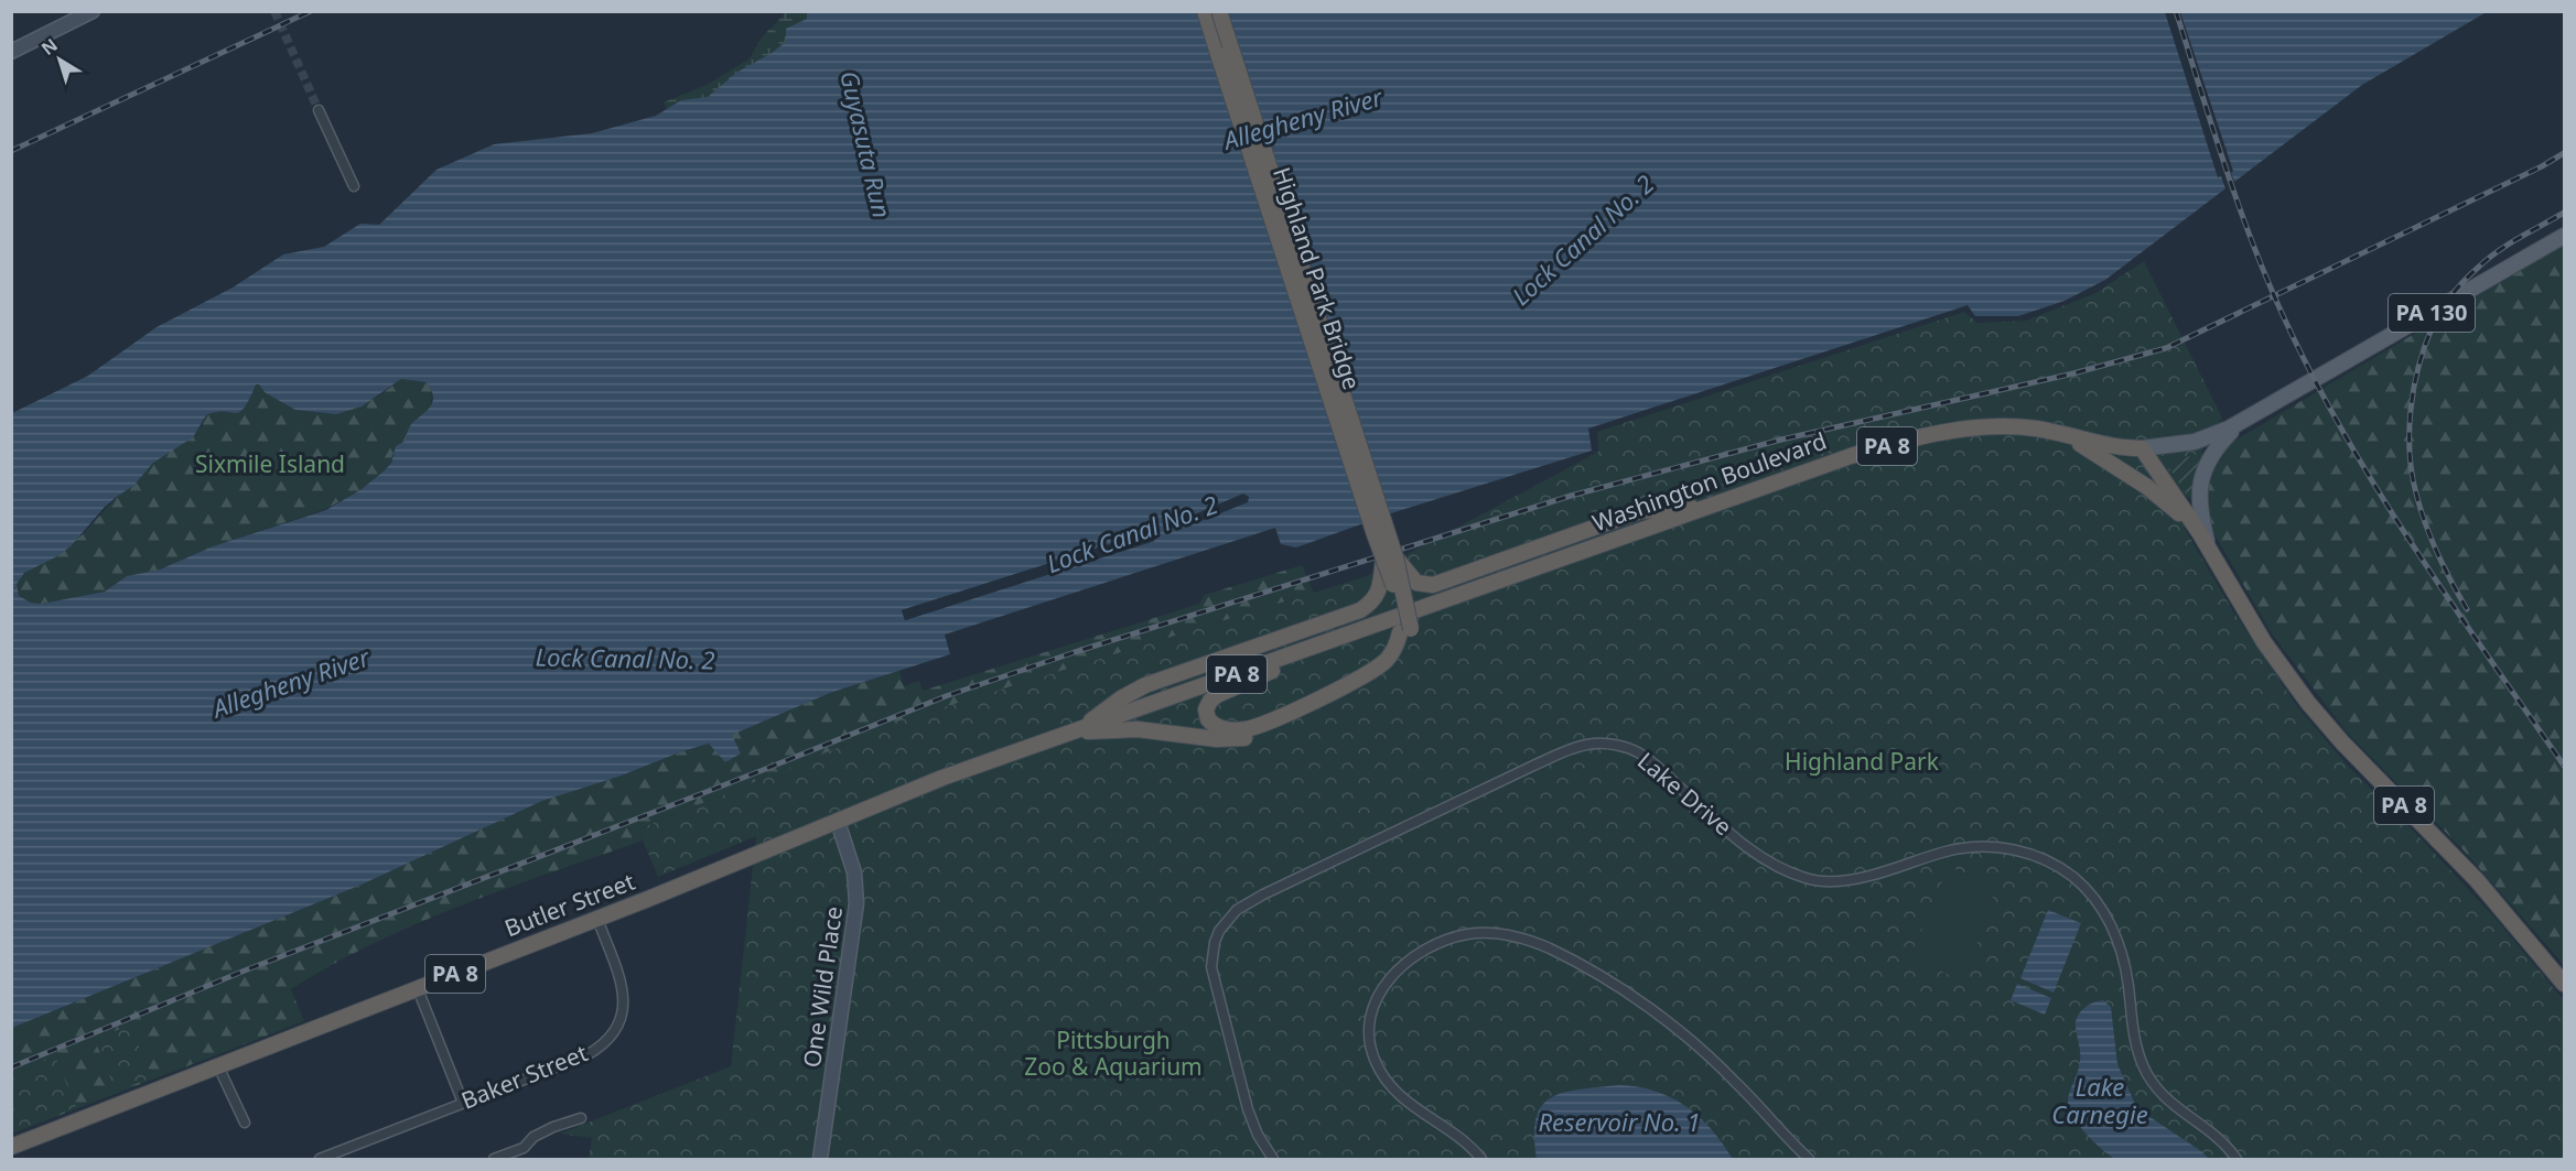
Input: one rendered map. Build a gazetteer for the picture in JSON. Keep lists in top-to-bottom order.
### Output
{
  "streets": {
    "highway": [
      "Highland Park Bridge",
      "PA 8",
      "Washington Boulevard",
      "Butler Street"
    ],
    "main road": ["PA 130", "One Wild Place"],
    "street": ["Lake Drive", "Baker Street"]
  },
  "crossings": [
    ["PA 130", "PA 8"],
    ["PA 130", "Washington Boulevard"],
    ["PA 8", "Washington Boulevard"],
    ["Washington Boulevard", "Butler Street"],
    ["Butler Street", "One Wild Place"],
    ["Butler Street", "Baker Street"]
  ],
  "water": [
    "Allegheny River",
    "Guyasuta Run",
    "Lock Canal No. 2",
    "Lake Carnegie",
    "Reservoir No. 1"
  ],
  "parks": ["Sixmile Island", "Highland Park", "Pittsburgh Zoo & Aquarium"],
  "north": "top left"
}
